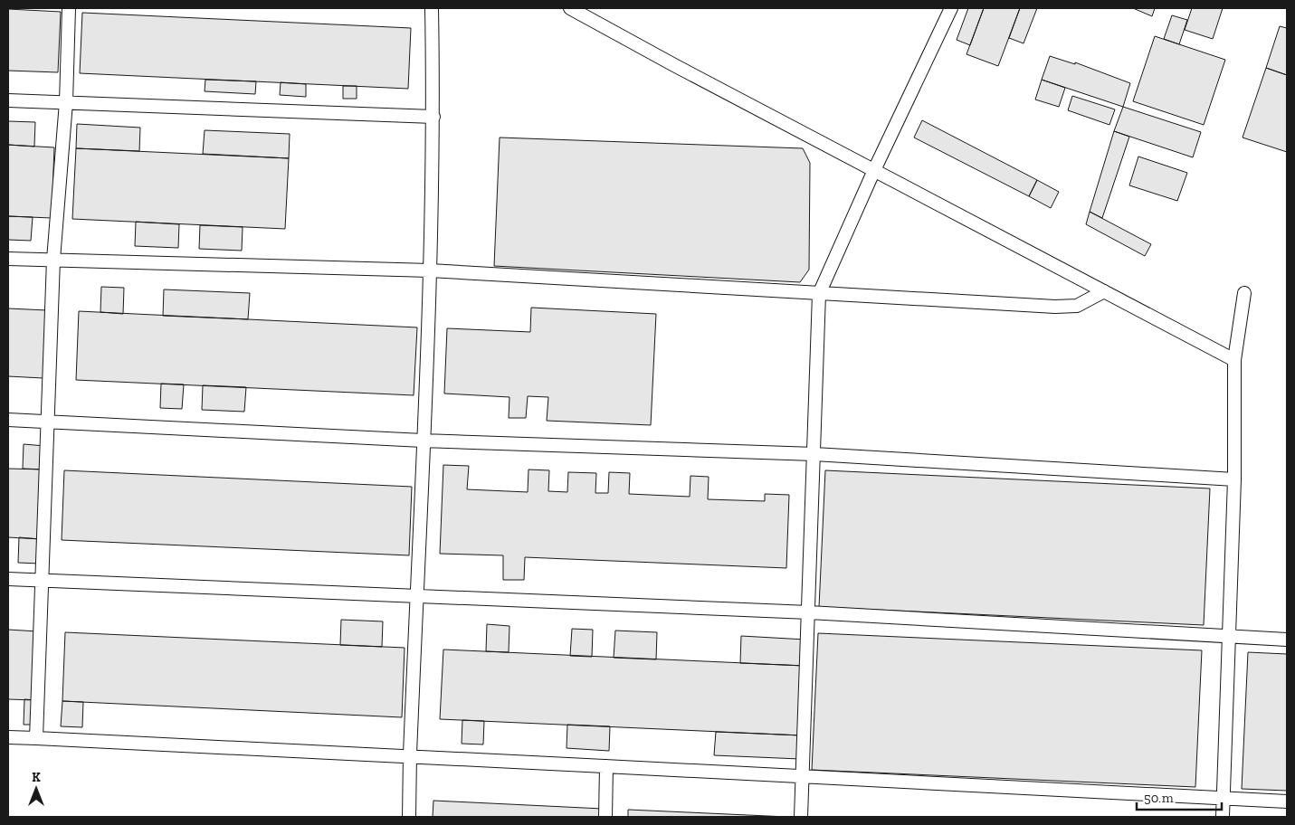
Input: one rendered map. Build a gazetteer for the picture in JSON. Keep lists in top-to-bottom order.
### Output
{
  "scale_bar": "50 m",
  "north": "top"
}
